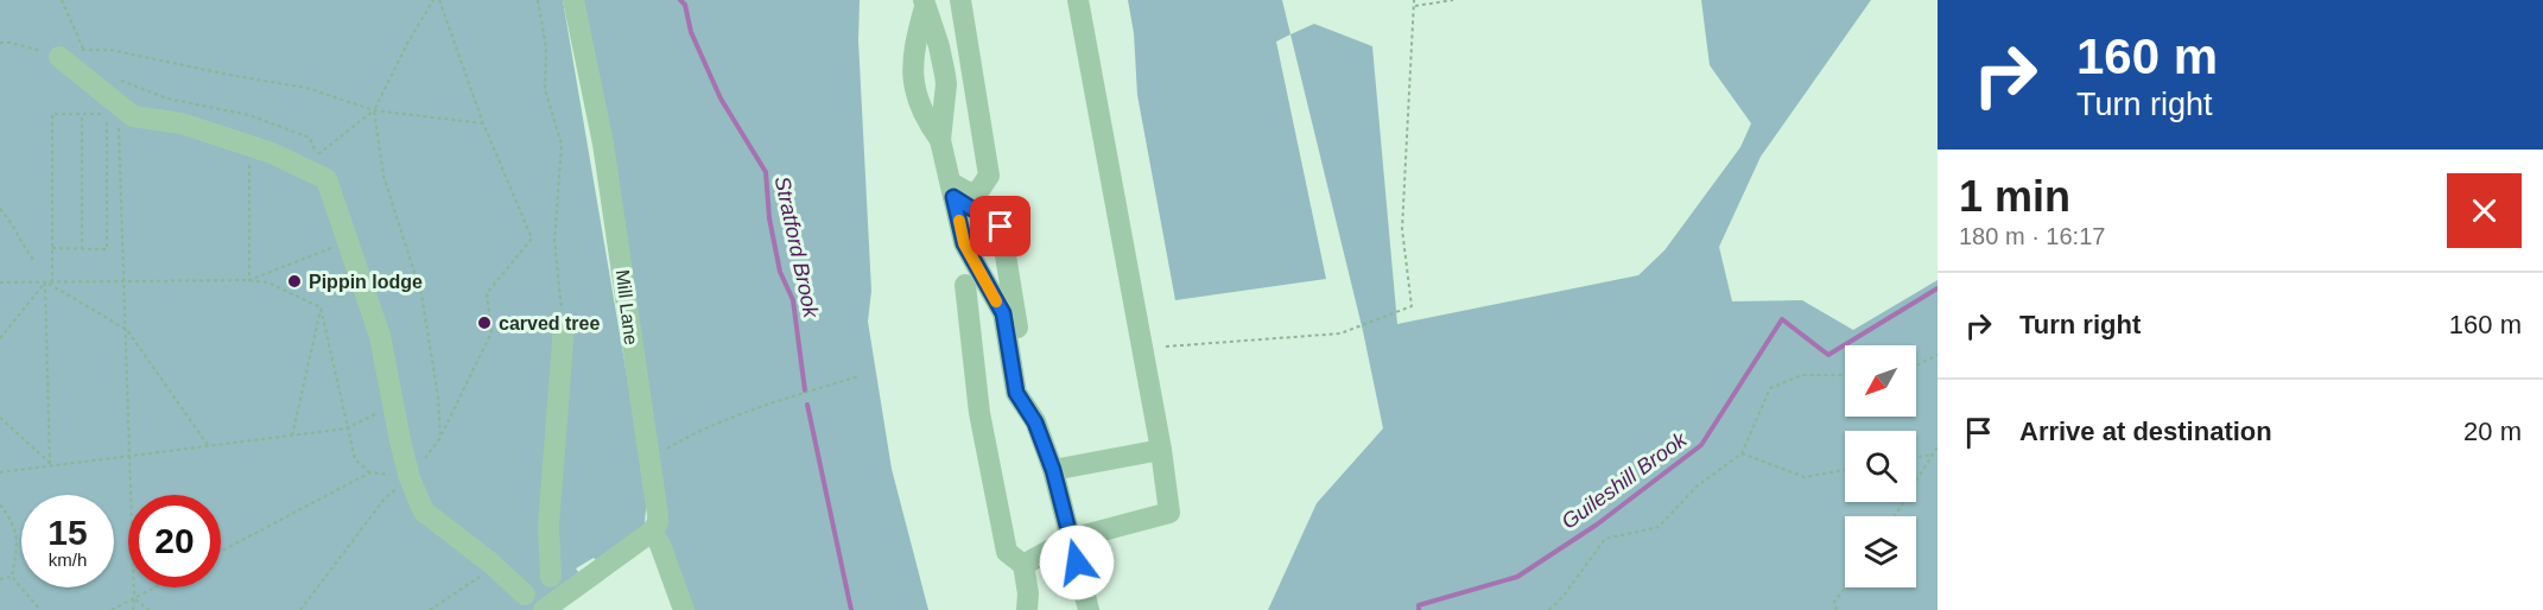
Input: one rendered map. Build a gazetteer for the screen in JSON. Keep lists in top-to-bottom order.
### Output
{
  "streets": {
    "street": ["Mill Lane"]
  },
  "water": ["Stratford Brook", "Guileshill Brook"],
  "places": ["Pippin lodge", "carved tree"],
  "north": "bottom left",
  "page": {
    "turn": ["160 m", "Turn right"],
    "heading": ["1 min", "180 m · 16:17"],
    "list": [
      {
        "name": "Turn right",
        "value": "160 m"
      },
      {
        "name": "Arrive at destination",
        "value": "20 m"
      }
    ],
    "speed": "15 km/h",
    "limit": "20"
  }
}
